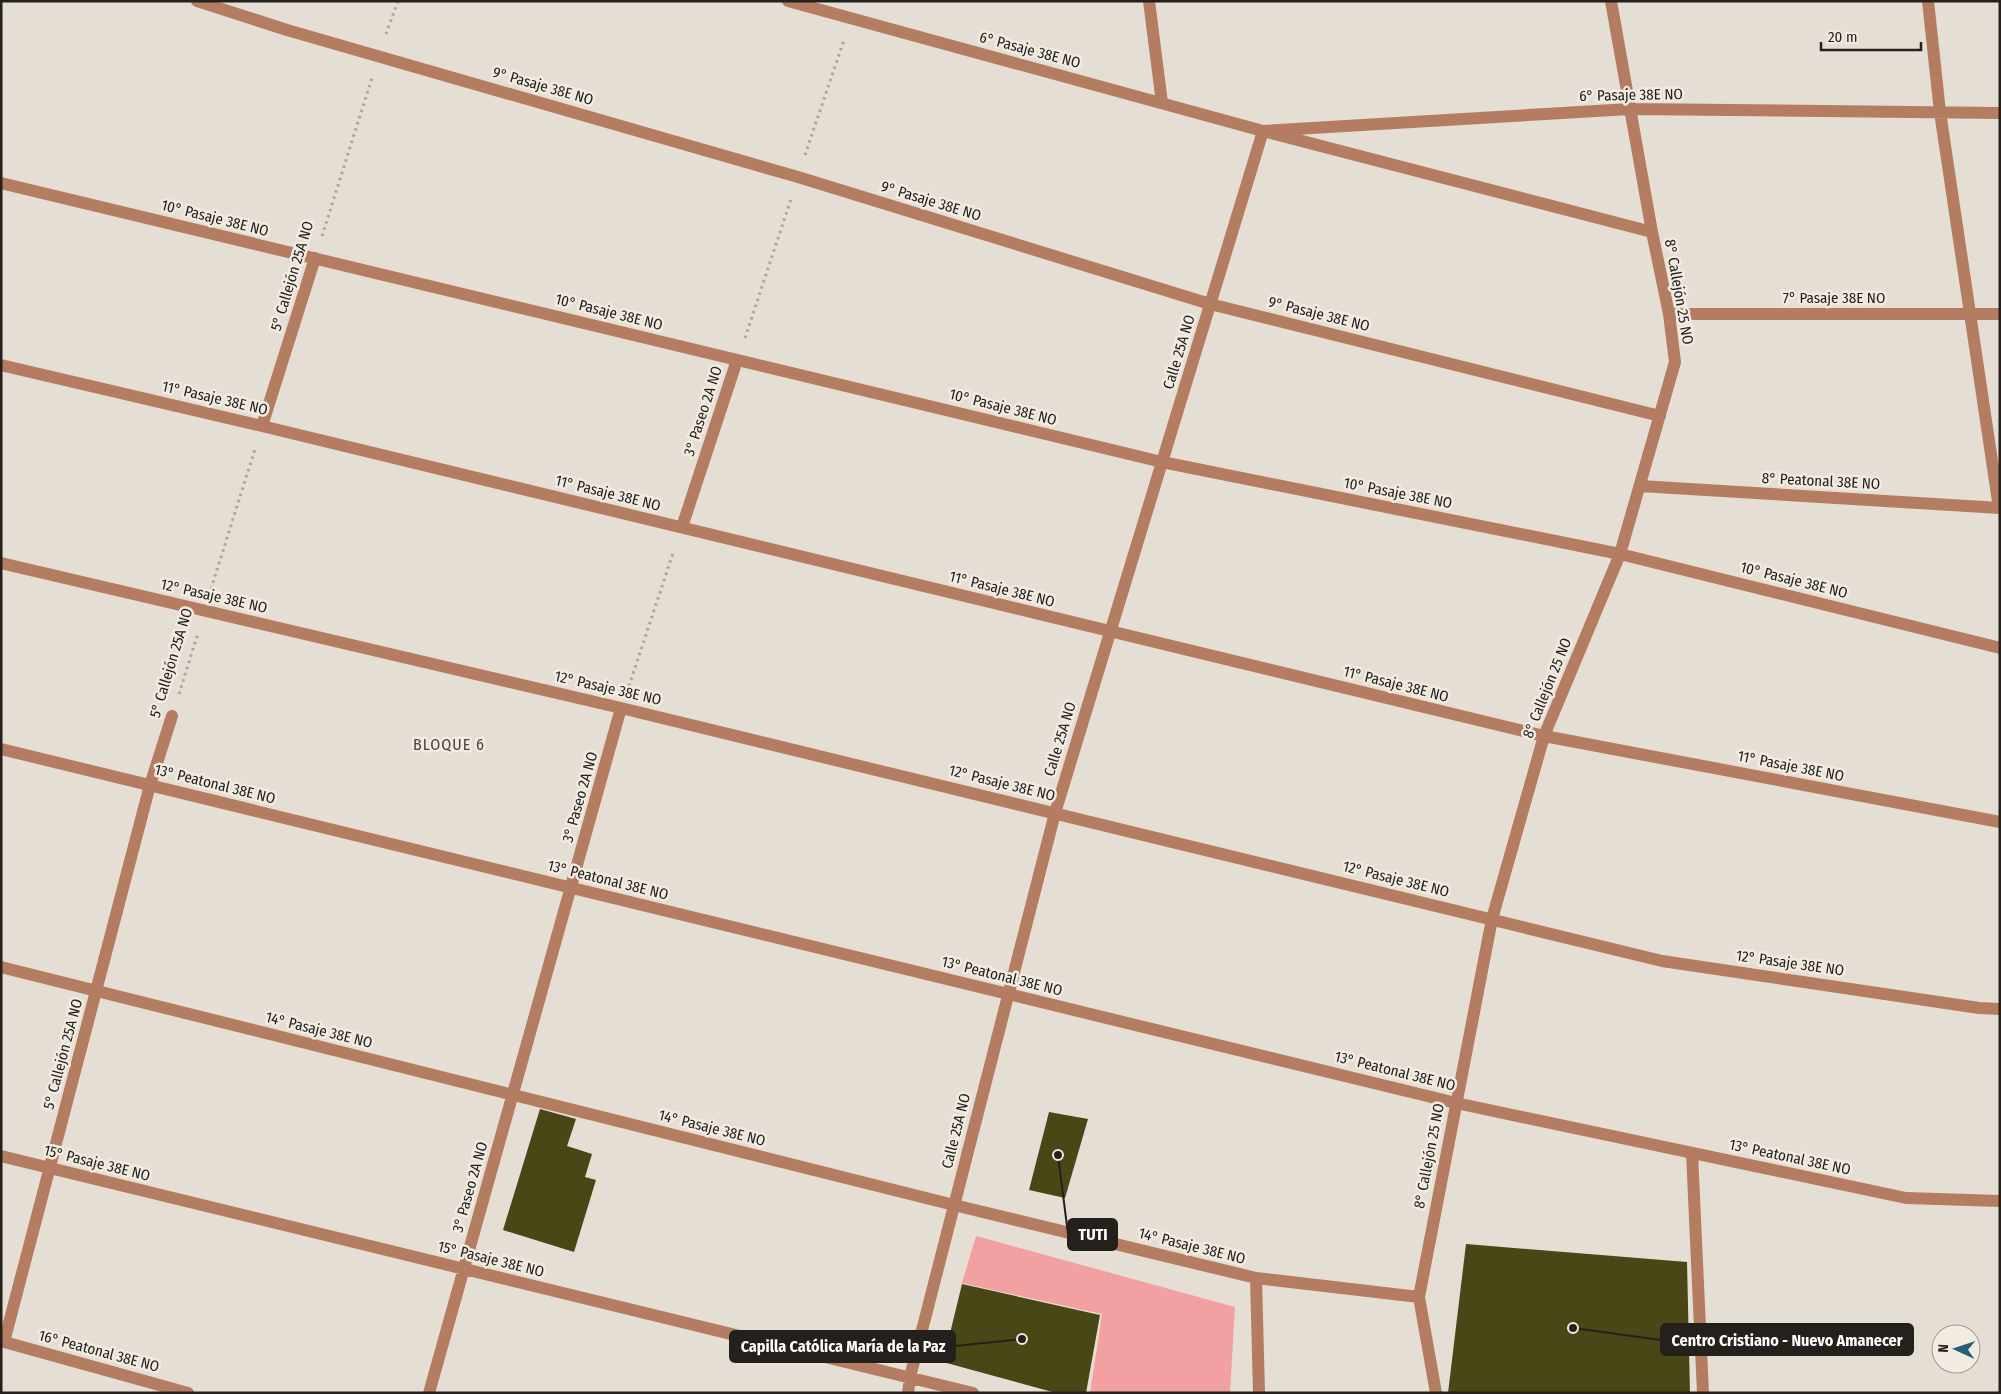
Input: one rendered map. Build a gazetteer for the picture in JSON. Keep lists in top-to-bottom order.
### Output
{
  "streets": {
    "street": [
      "6° Pasaje 38E NO",
      "9° Pasaje 38E NO",
      "10° Pasaje 38E NO",
      "5° Callejón 25A NO",
      "8° Callejón 25 NO",
      "7° Pasaje 38E NO",
      "Calle 25A NO",
      "11° Pasaje 38E NO",
      "3° Paseo 2A NO",
      "8° Peatonal 38E NO",
      "12° Pasaje 38E NO",
      "13° Peatonal 38E NO",
      "14° Pasaje 38E NO",
      "15° Pasaje 38E NO",
      "16° Peatonal 38E NO"
    ]
  },
  "crossings": [
    ["6° Pasaje 38E NO", "8° Callejón 25 NO"],
    ["6° Pasaje 38E NO", "Calle 25A NO"],
    ["9° Pasaje 38E NO", "5° Callejón 25A NO"],
    ["9° Pasaje 38E NO", "8° Callejón 25 NO"],
    ["9° Pasaje 38E NO", "Calle 25A NO"],
    ["10° Pasaje 38E NO", "5° Callejón 25A NO"],
    ["10° Pasaje 38E NO", "8° Callejón 25 NO"],
    ["10° Pasaje 38E NO", "Calle 25A NO"],
    ["10° Pasaje 38E NO", "3° Paseo 2A NO"],
    ["5° Callejón 25A NO", "11° Pasaje 38E NO"],
    ["5° Callejón 25A NO", "12° Pasaje 38E NO"],
    ["5° Callejón 25A NO", "13° Peatonal 38E NO"],
    ["5° Callejón 25A NO", "14° Pasaje 38E NO"],
    ["5° Callejón 25A NO", "15° Pasaje 38E NO"],
    ["5° Callejón 25A NO", "16° Peatonal 38E NO"],
    ["8° Callejón 25 NO", "7° Pasaje 38E NO"],
    ["8° Callejón 25 NO", "11° Pasaje 38E NO"],
    ["8° Callejón 25 NO", "8° Peatonal 38E NO"],
    ["8° Callejón 25 NO", "12° Pasaje 38E NO"],
    ["8° Callejón 25 NO", "13° Peatonal 38E NO"],
    ["8° Callejón 25 NO", "14° Pasaje 38E NO"],
    ["Calle 25A NO", "11° Pasaje 38E NO"],
    ["Calle 25A NO", "12° Pasaje 38E NO"],
    ["Calle 25A NO", "13° Peatonal 38E NO"],
    ["Calle 25A NO", "14° Pasaje 38E NO"],
    ["Calle 25A NO", "15° Pasaje 38E NO"],
    ["11° Pasaje 38E NO", "3° Paseo 2A NO"],
    ["3° Paseo 2A NO", "12° Pasaje 38E NO"],
    ["3° Paseo 2A NO", "13° Peatonal 38E NO"],
    ["3° Paseo 2A NO", "14° Pasaje 38E NO"],
    ["3° Paseo 2A NO", "15° Pasaje 38E NO"]
  ],
  "districts": ["BLOQUE 6"],
  "places": ["TUTI", "Centro Cristiano - Nuevo Amanecer", "Capilla Católica María de la Paz"],
  "scale_bar": "20 m",
  "north": "left"
}
